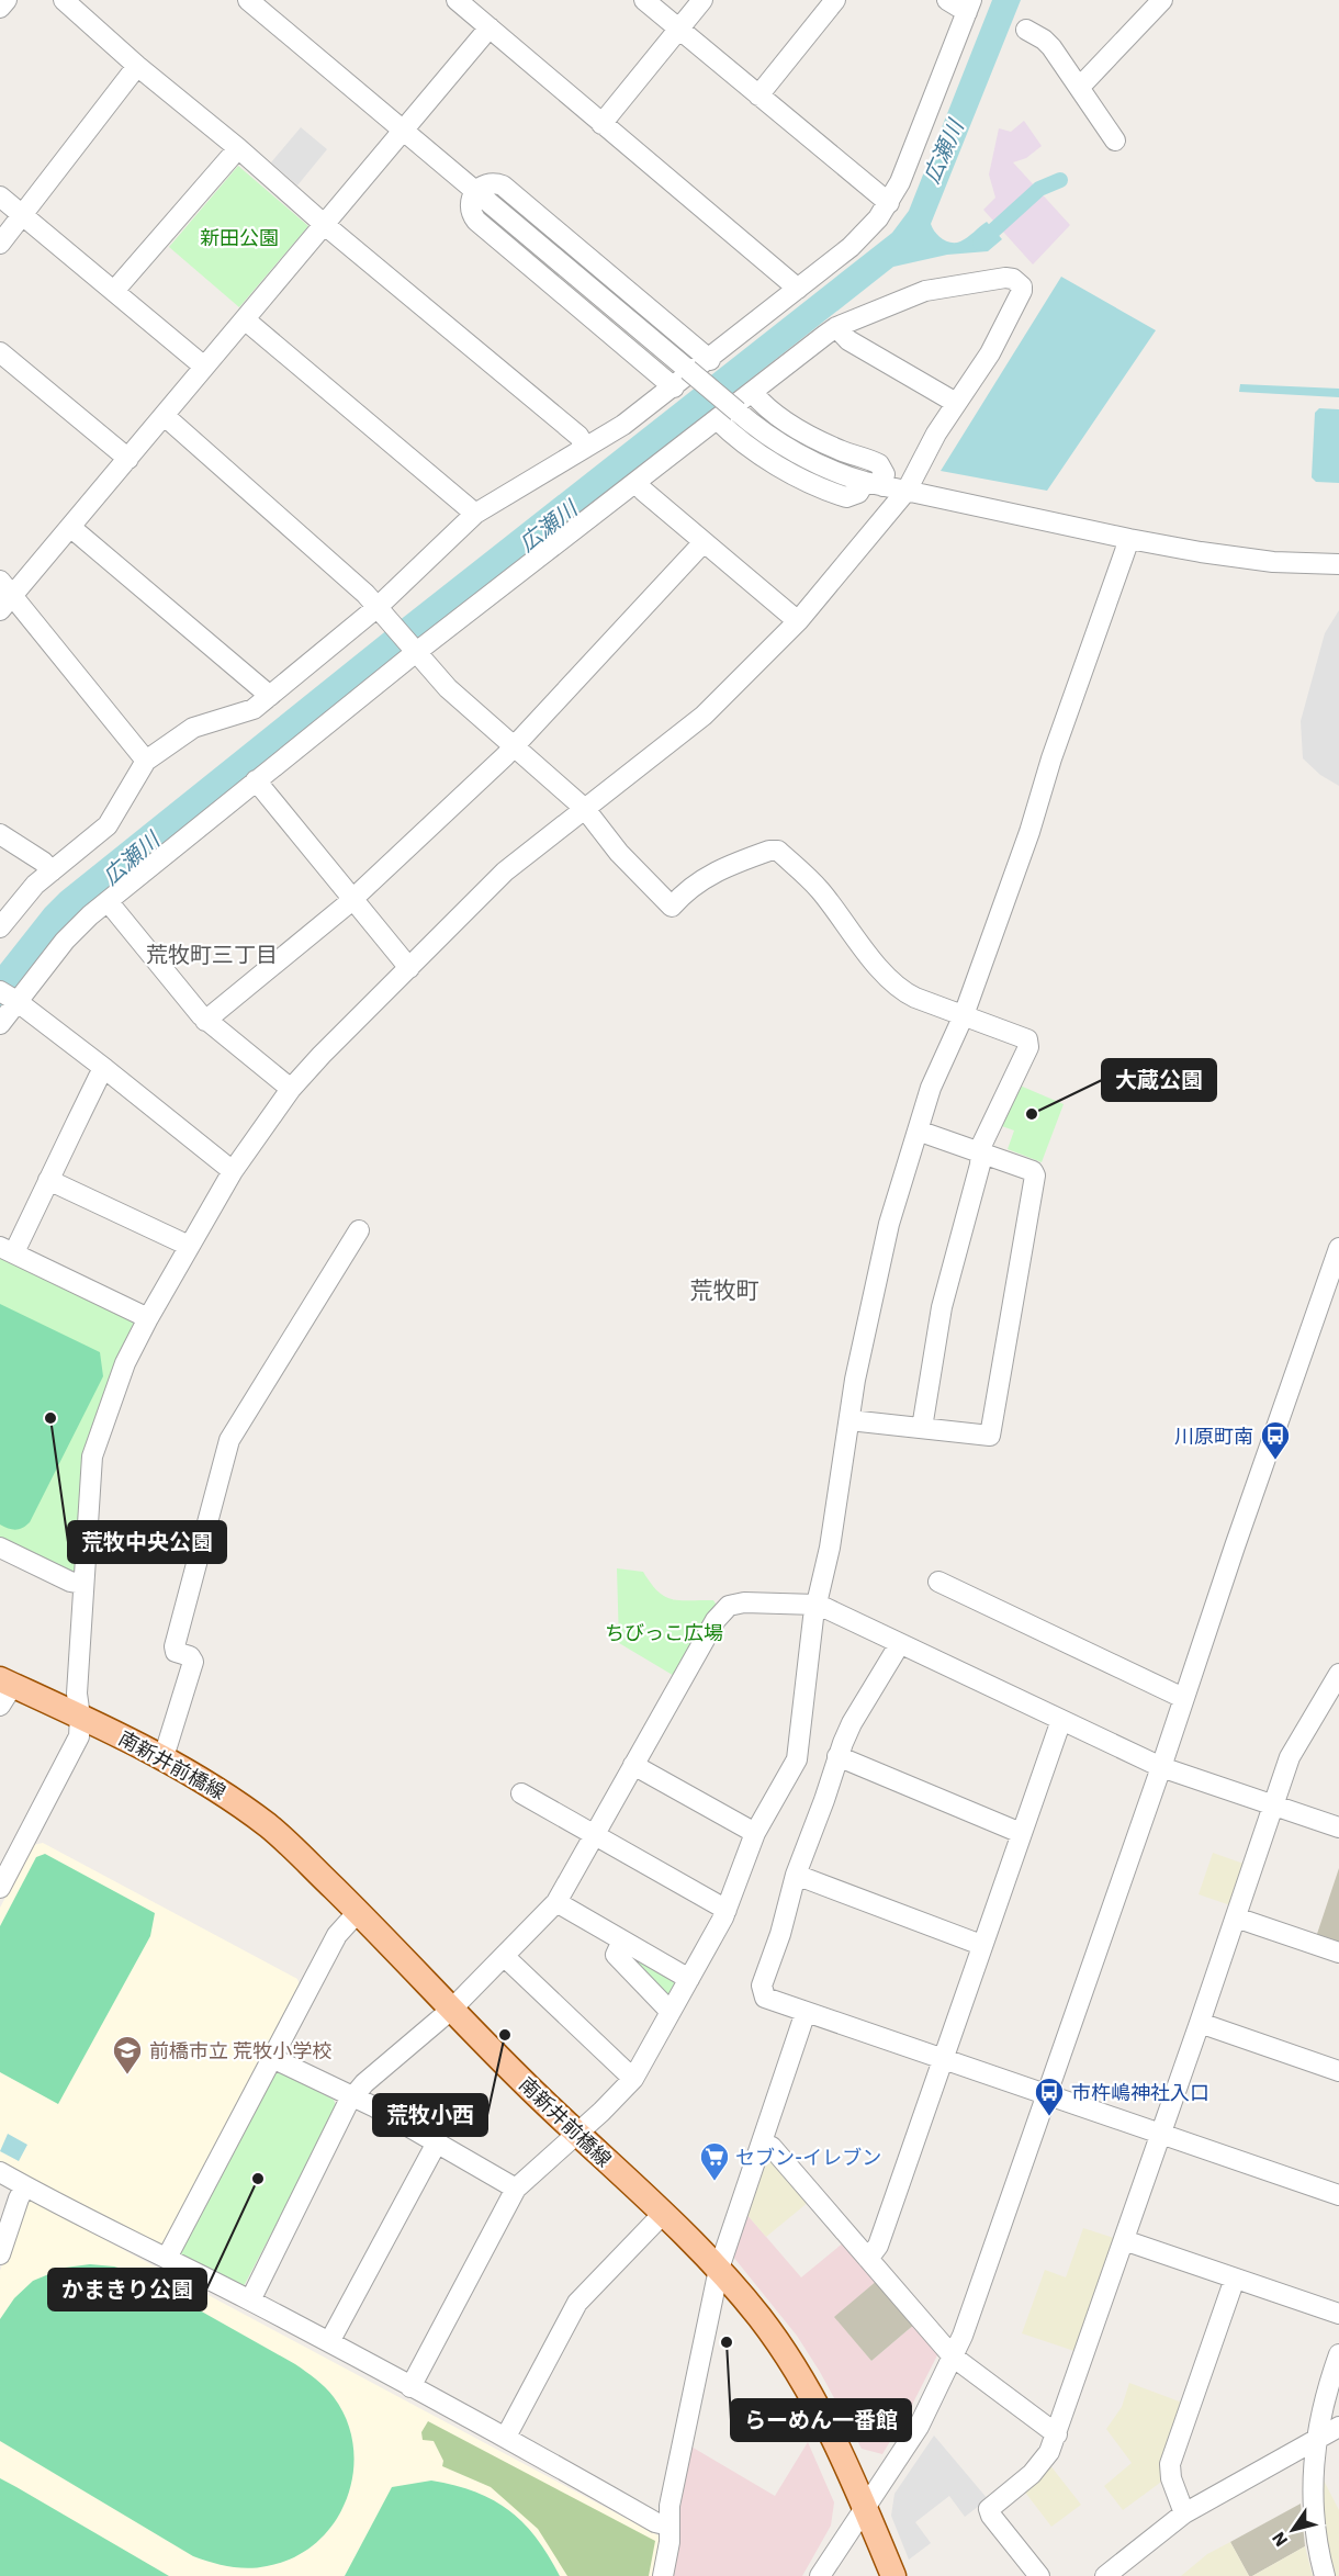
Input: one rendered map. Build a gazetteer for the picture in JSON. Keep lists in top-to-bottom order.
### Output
{
  "streets": {
    "main road": ["南新井前橋線"]
  },
  "districts": ["荒牧町三丁目", "荒牧町"],
  "water": ["広瀬川"],
  "parks": ["新田公園", "ちびっこ広場"],
  "places": {
    "other": [
      "大蔵公園",
      "荒牧中央公園",
      "荒牧小西",
      "かまきり公園",
      "らーめん一番館"
    ],
    "bus stop": ["川原町南", "市杵嶋神社入口"],
    "school or university": ["前橋市立 荒牧小学校"],
    "supermarket": ["セブン-イレブン"]
  },
  "north": "bottom left"
}
